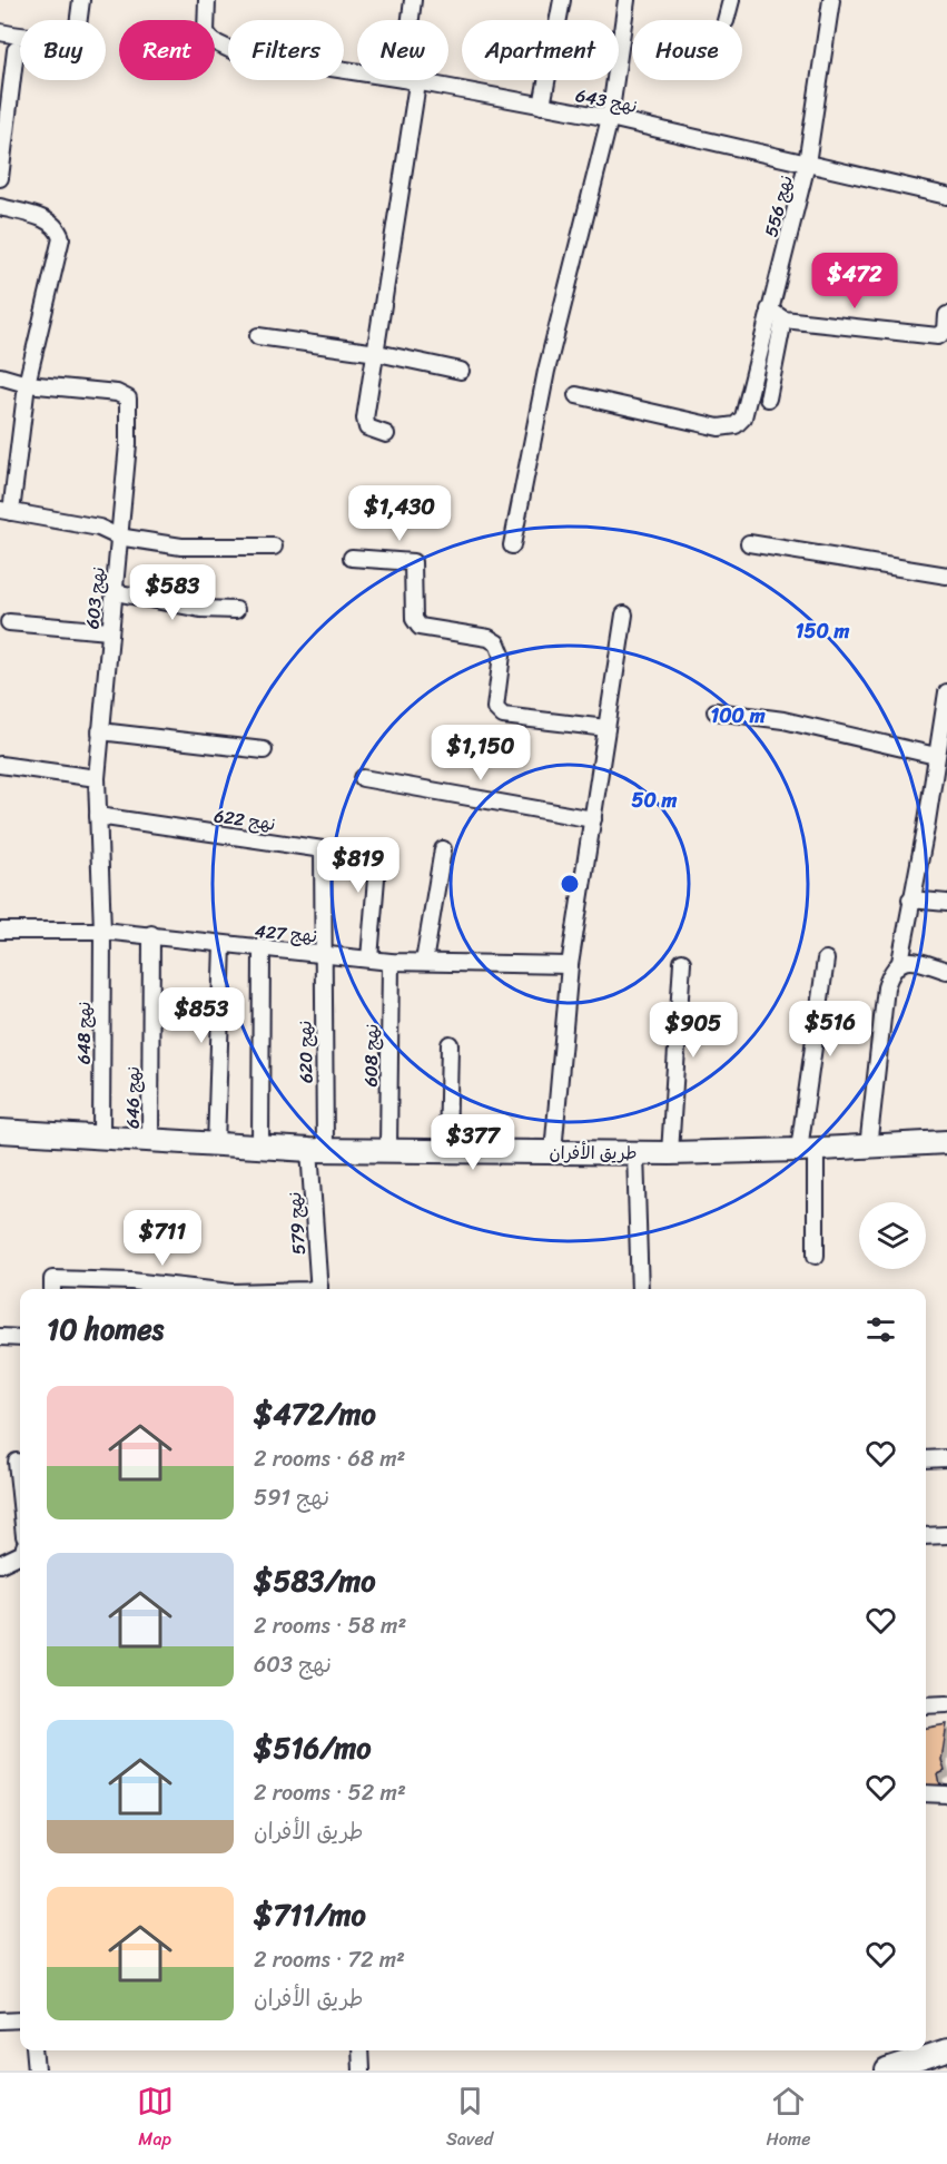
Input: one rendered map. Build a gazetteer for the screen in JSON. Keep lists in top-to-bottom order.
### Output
{
  "streets": {
    "main road": ["طريق الأفران"],
    "street": [
      "نهج 643",
      "نهج 556",
      "نهج 603",
      "نهج 622",
      "نهج 427",
      "نهج 648",
      "نهج 620",
      "نهج 608",
      "نهج 646",
      "نهج 579"
    ]
  },
  "crossings": [
    ["نهج 643", "نهج 556"],
    ["نهج 603", "نهج 622"],
    ["نهج 603", "نهج 427"],
    ["نهج 603", "نهج 648"],
    ["نهج 622", "نهج 427"],
    ["نهج 427", "نهج 648"],
    ["نهج 427", "نهج 620"],
    ["نهج 427", "نهج 608"],
    ["نهج 427", "نهج 646"],
    ["نهج 648", "طريق الأفران"],
    ["نهج 620", "طريق الأفران"],
    ["نهج 620", "نهج 579"],
    ["نهج 608", "طريق الأفران"],
    ["نهج 646", "طريق الأفران"],
    ["طريق الأفران", "نهج 579"]
  ],
  "page": {
    "chip": [
      "Buy",
      "Rent",
      "Filters",
      "New",
      "Apartment",
      "House"
    ],
    "price": [
      "$472",
      "$1,430",
      "$583",
      "$1,150",
      "$819",
      "$853",
      "$516",
      "$905",
      "$377",
      "$711"
    ],
    "heading": "10 homes",
    "list": [
      {
        "name": "$472/mo",
        "note": "2 rooms · 68 m² · نهج 591"
      },
      {
        "name": "$583/mo",
        "note": "2 rooms · 58 m² · نهج 603"
      },
      {
        "name": "$516/mo",
        "note": "2 rooms · 52 m² · طريق الأفران"
      },
      {
        "name": "$711/mo",
        "note": "2 rooms · 72 m² · طريق الأفران"
      }
    ],
    "tabs": ["Map", "Saved", "Home"]
  },
  "rings": ["150 m", "100 m", "50 m"]
}
